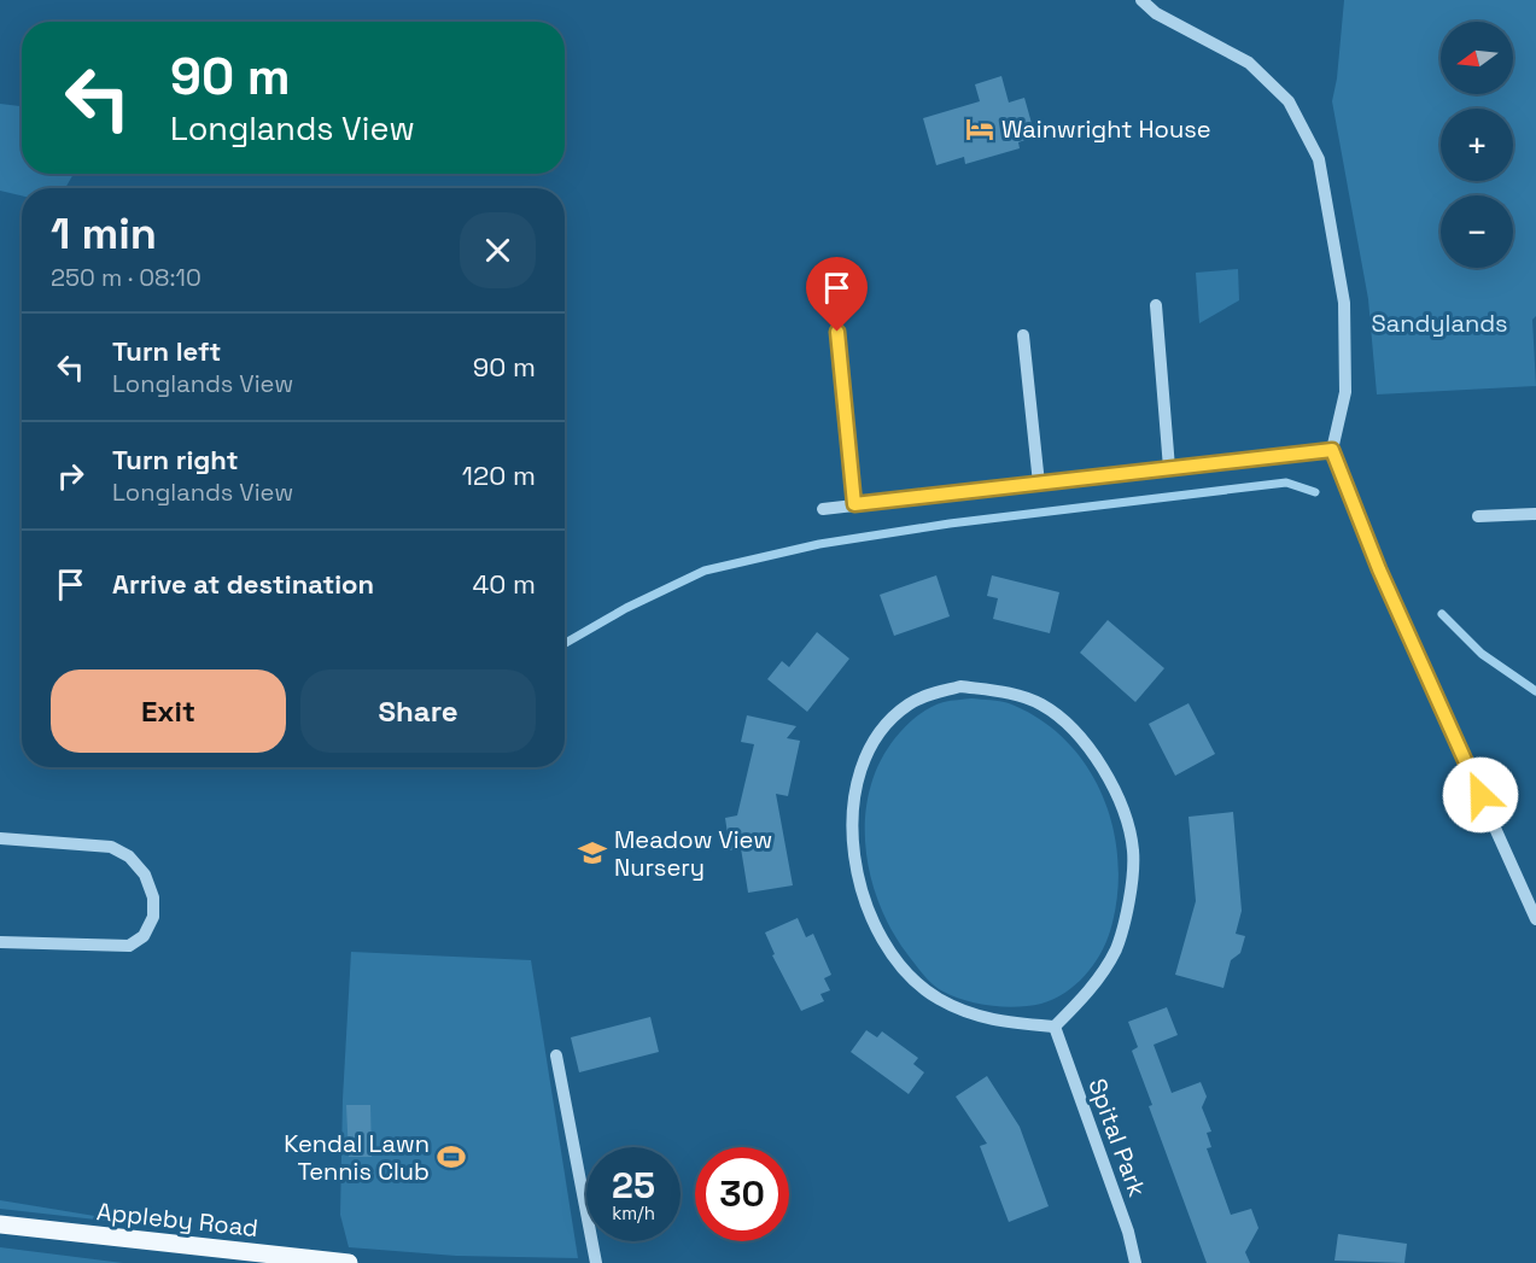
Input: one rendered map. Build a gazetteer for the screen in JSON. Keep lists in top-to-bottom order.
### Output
{
  "streets": {
    "main road": ["Appleby Road"],
    "street": ["Spital Park"]
  },
  "parks": ["Sandylands"],
  "places": {
    "hotel": ["Wainwright House"],
    "school or university": ["Meadow View Nursery"],
    "sports": ["Kendal Lawn Tennis Club"]
  },
  "north": "left",
  "page": {
    "map_buttons": ["+", "−"],
    "turn": ["90 m", "Longlands View"],
    "heading": ["1 min", "250 m · 08:10"],
    "list": [
      {
        "name": "Turn left",
        "note": "Longlands View",
        "value": "90 m"
      },
      {
        "name": "Turn right",
        "note": "Longlands View",
        "value": "120 m"
      },
      {
        "name": "Arrive at destination",
        "value": "40 m"
      }
    ],
    "buttons": ["Exit", "Share"],
    "speed": "25 km/h",
    "limit": "30"
  }
}
